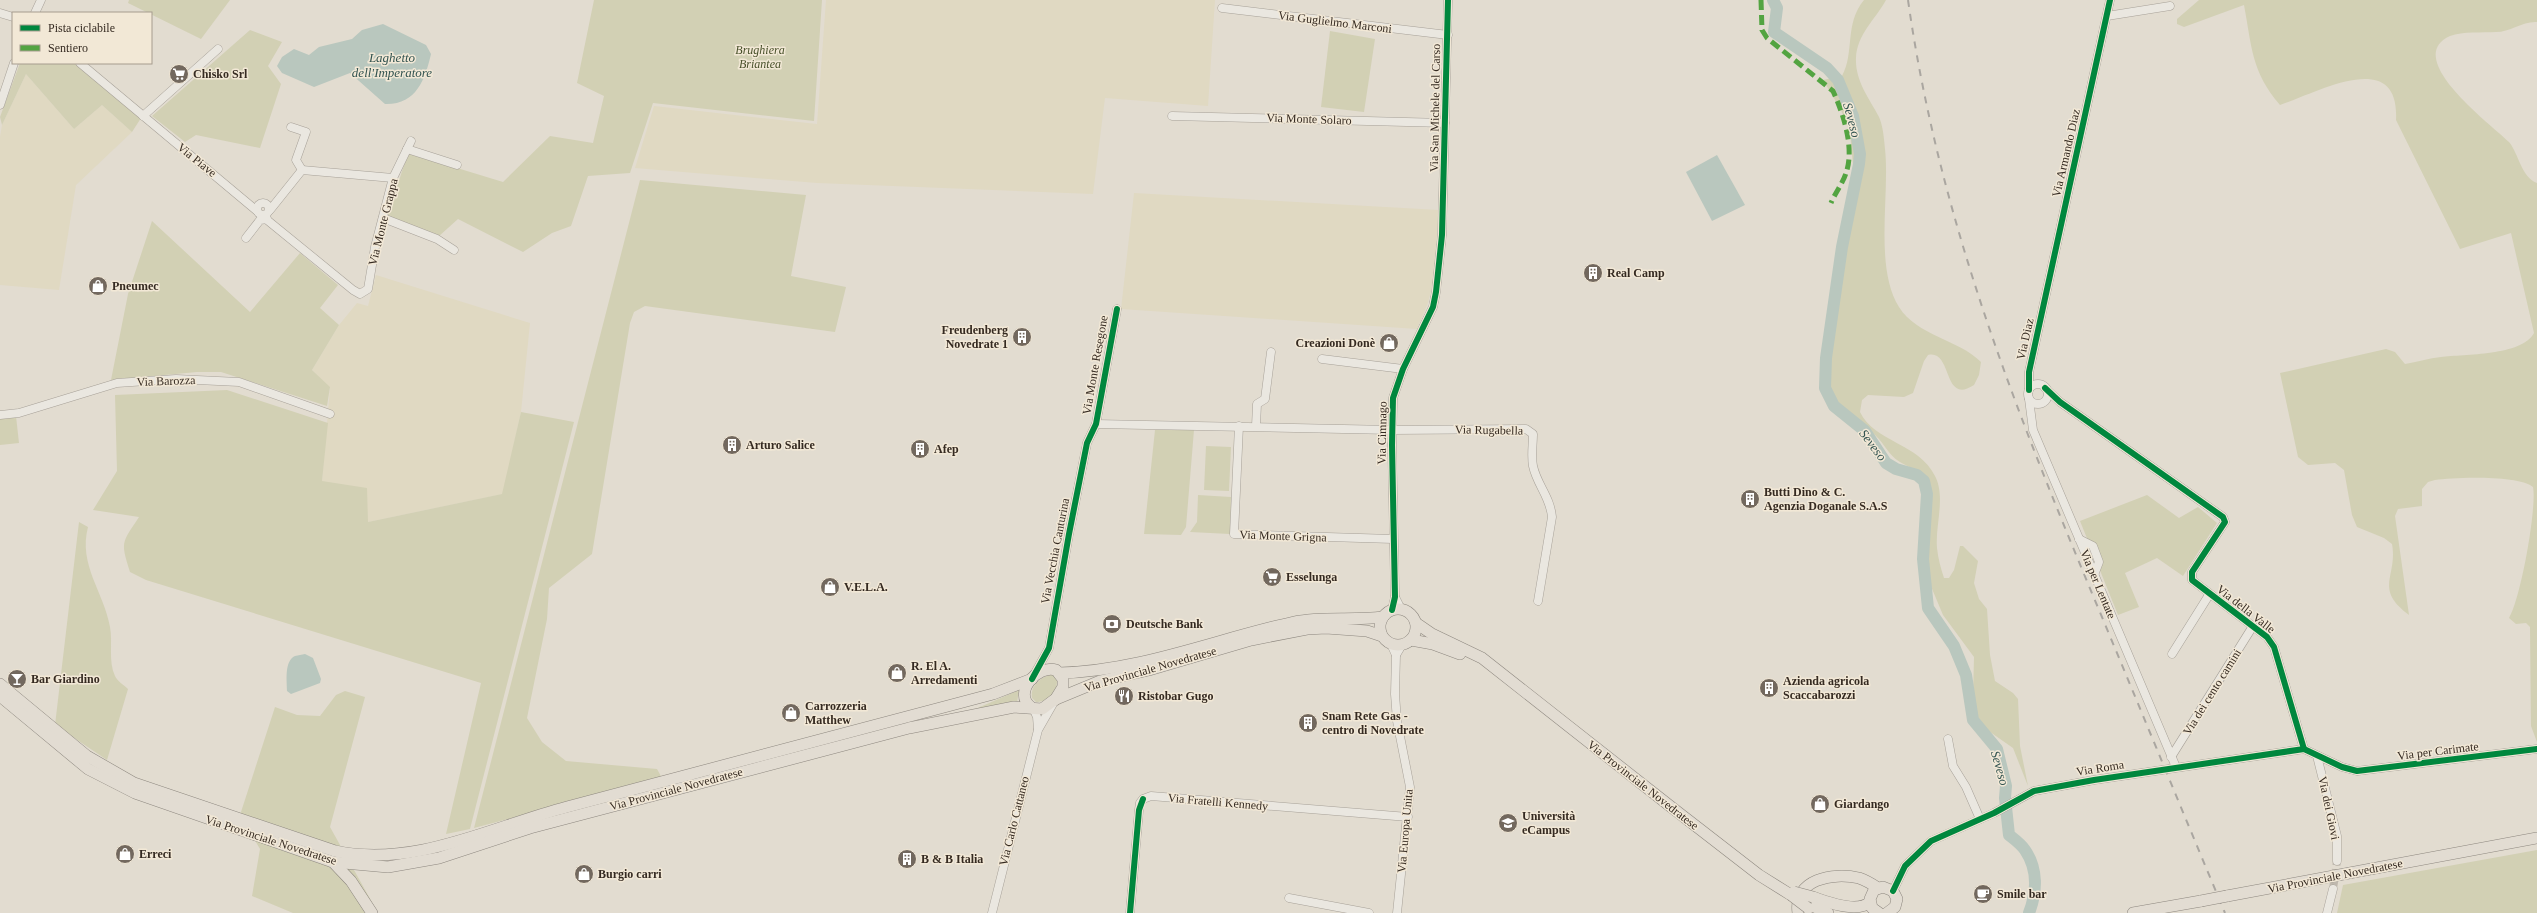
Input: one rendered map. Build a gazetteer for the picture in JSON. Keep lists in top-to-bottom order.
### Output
{
  "streets": {
    "main road": ["Via Provinciale Novedratese"],
    "street": [
      "Via Guglielmo Marconi",
      "Via San Michele del Carso",
      "Via Monte Solaro",
      "Via Armando Diaz",
      "Via Piave",
      "Via Monte Grappa",
      "Via Diaz",
      "Via Monte Resegone",
      "Via Barozza",
      "Via Rugabella",
      "Via Cimnago",
      "Via Monte Grigna",
      "Via Vecchia Canturina",
      "Via per Lentate",
      "Via della Valle",
      "Via dei cento camini",
      "Via per Carimate",
      "Via Roma",
      "Via Fratelli Kennedy",
      "Via dei Giovi",
      "Via Carlo Cattaneo",
      "Via Europa Unita"
    ]
  },
  "crossings": [
    ["Via Guglielmo Marconi", "Via San Michele del Carso"],
    ["Via San Michele del Carso", "Via Monte Solaro"],
    ["Via San Michele del Carso", "Via Cimnago"],
    ["Via Armando Diaz", "Via Diaz"],
    ["Via Piave", "Via Monte Grappa"],
    ["Via Monte Resegone", "Via Rugabella"],
    ["Via Monte Resegone", "Via Cimnago"],
    ["Via Monte Resegone", "Via Monte Grigna"],
    ["Via Monte Resegone", "Via Vecchia Canturina"],
    ["Via Rugabella", "Via Cimnago"],
    ["Via Cimnago", "Via Monte Grigna"],
    ["Via Cimnago", "Via Provinciale Novedratese"],
    ["Via Cimnago", "Via Europa Unita"],
    ["Via Vecchia Canturina", "Via Provinciale Novedratese"],
    ["Via Vecchia Canturina", "Via Carlo Cattaneo"],
    ["Via per Lentate", "Via dei cento camini"],
    ["Via per Lentate", "Via Roma"],
    ["Via della Valle", "Via dei cento camini"],
    ["Via della Valle", "Via Roma"],
    ["Via Provinciale Novedratese", "Via Carlo Cattaneo"],
    ["Via Provinciale Novedratese", "Via Europa Unita"],
    ["Via per Carimate", "Via dei Giovi"],
    ["Via Fratelli Kennedy", "Via Europa Unita"]
  ],
  "water": ["Laghetto dell'Imperatore", "Seveso"],
  "parks": ["Brughiera Briantea"],
  "places": {
    "supermarket": ["Chisko Srl", "Esselunga"],
    "building": [
      "Real Camp",
      "Freudenberg Novedrate 1",
      "Arturo Salice",
      "Afep",
      "Butti Dino & C. Agenzia Doganale S.A.S",
      "Azienda agricola Scaccabarozzi",
      "Snam Rete Gas - centro di Novedrate",
      "B & B Italia"
    ],
    "shop": [
      "Pneumec",
      "Creazioni Donè",
      "V.E.L.A.",
      "R. El A. Arredamenti",
      "Carrozzeria Matthew",
      "Giardango",
      "Erreci",
      "Burgio carri"
    ],
    "bank": ["Deutsche Bank"],
    "bar": ["Bar Giardino"],
    "restaurant": ["Ristobar Gugo"],
    "school or university": ["Università eCampus"],
    "cafe": ["Smile bar"]
  },
  "legend": ["Pista ciclabile", "Sentiero"]
}
